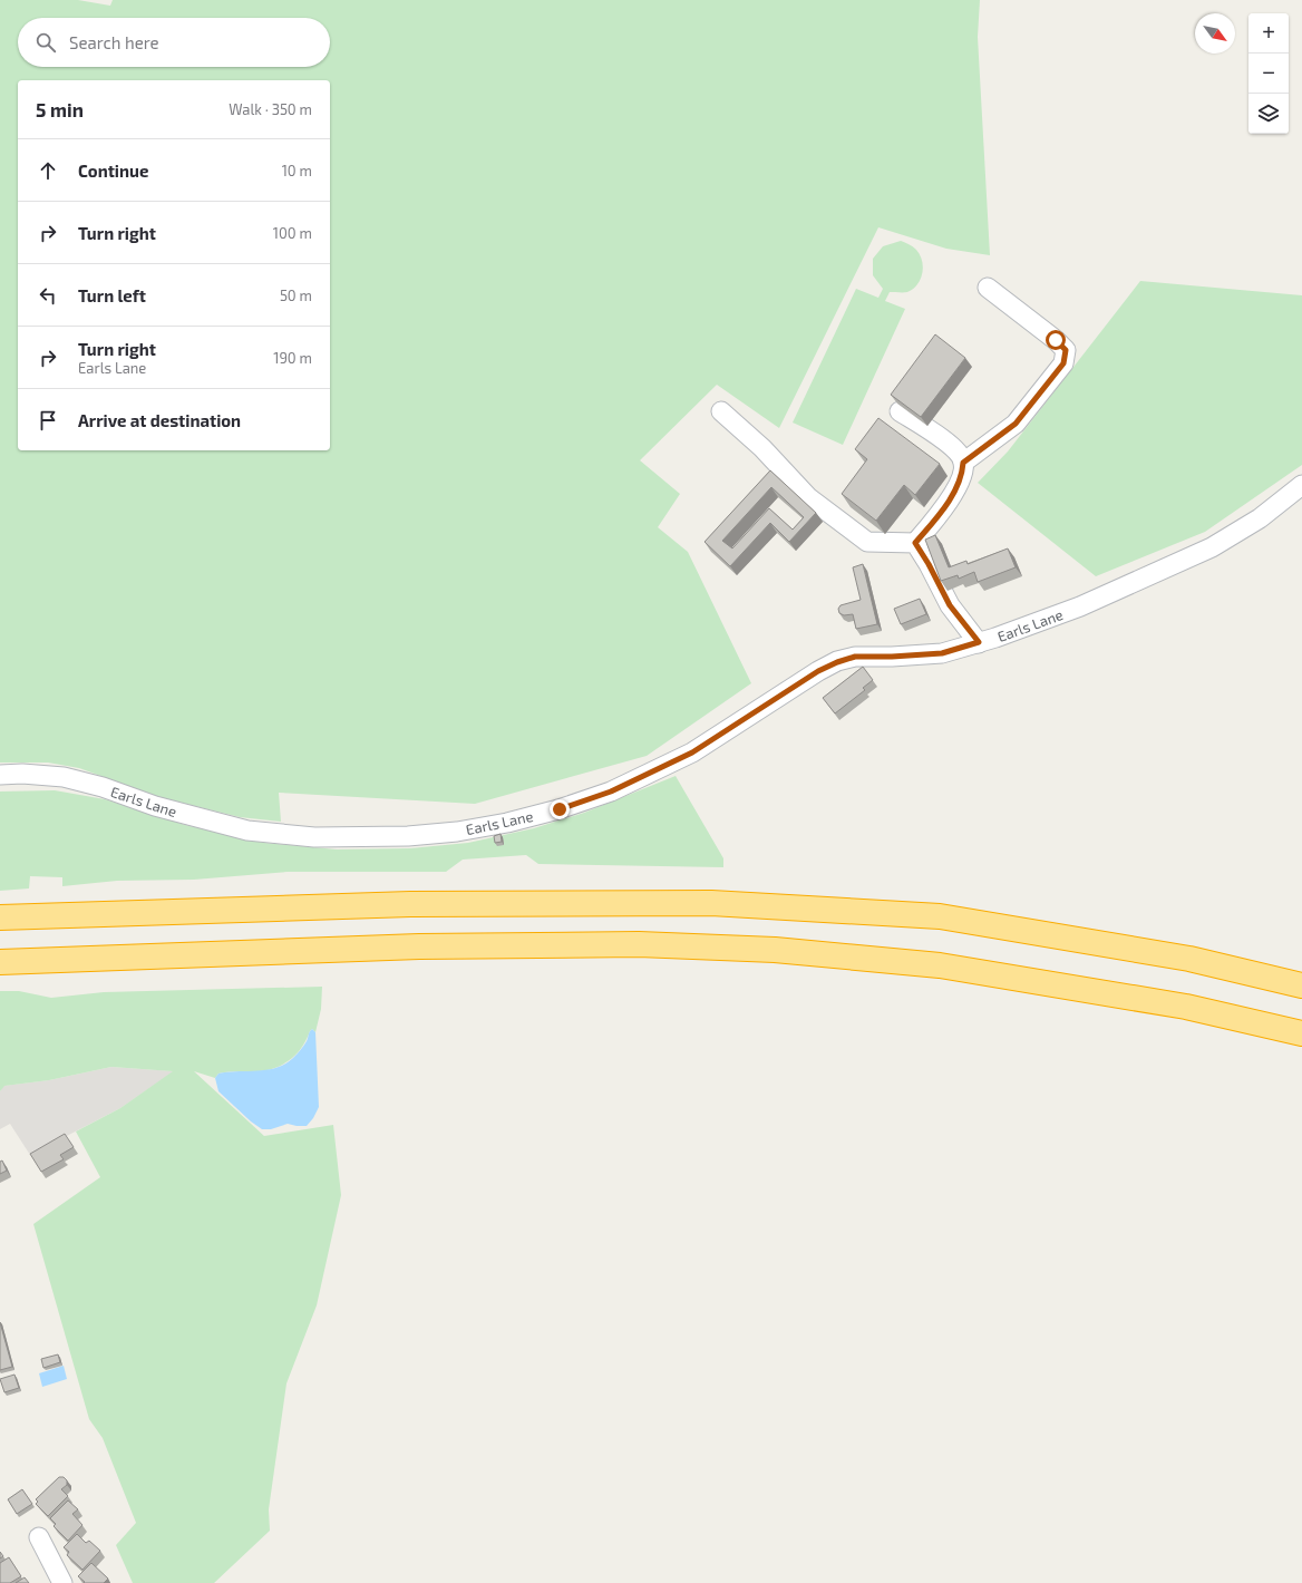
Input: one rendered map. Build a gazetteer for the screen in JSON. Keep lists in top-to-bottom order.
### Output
{
  "streets": {
    "street": ["Earls Lane"]
  },
  "north": "bottom right",
  "page": {
    "map_buttons": ["+", "−"],
    "search": "Search here",
    "heading": ["5 min", "Walk · 350 m"],
    "list": [
      ["Continue", "10 m"],
      ["Turn right", "100 m"],
      ["Turn left", "50 m"],
      ["Turn right", "Earls Lane", "190 m"],
      "Arrive at destination"
    ]
  }
}
